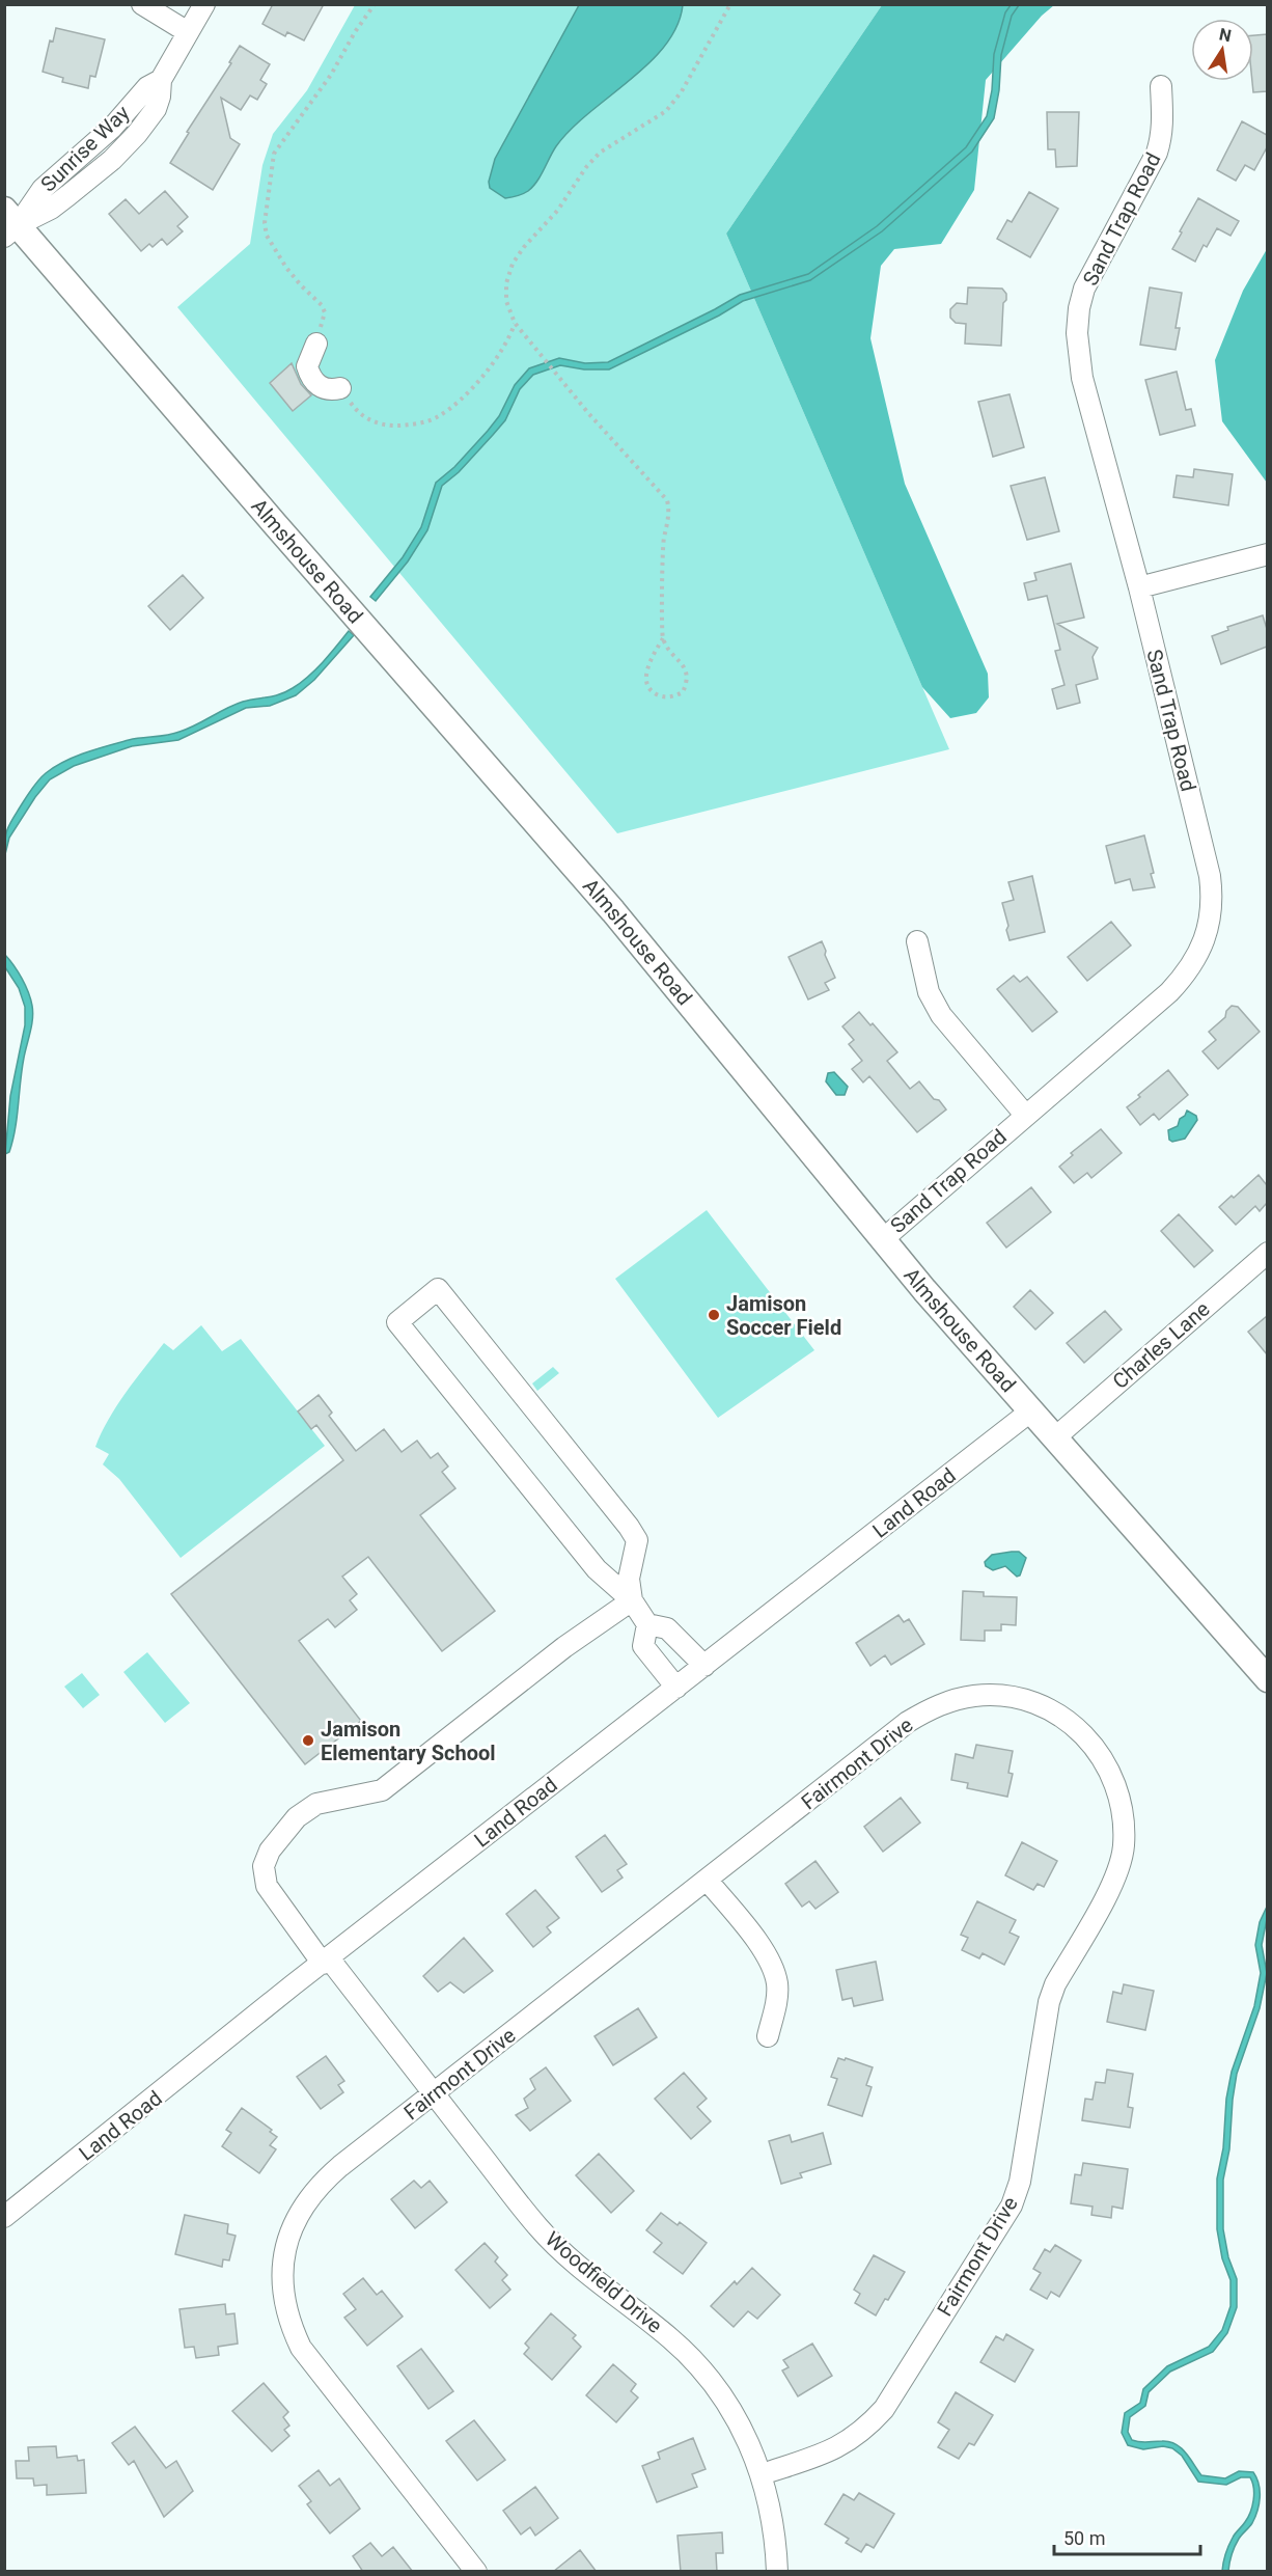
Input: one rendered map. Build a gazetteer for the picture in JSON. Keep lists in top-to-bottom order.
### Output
{
  "streets": {
    "main road": ["Almshouse Road"],
    "street": [
      "Sunrise Way",
      "Sand Trap Road",
      "Charles Lane",
      "Land Road",
      "Fairmont Drive",
      "Woodfield Drive"
    ]
  },
  "crossings": [
    ["Sunrise Way", "Almshouse Road"],
    ["Sand Trap Road", "Almshouse Road"],
    ["Almshouse Road", "Charles Lane"],
    ["Almshouse Road", "Land Road"],
    ["Land Road", "Woodfield Drive"],
    ["Fairmont Drive", "Woodfield Drive"]
  ],
  "places": ["Jamison Soccer Field", "Jamison Elementary School"],
  "scale_bar": "50 m",
  "north": "top"
}
